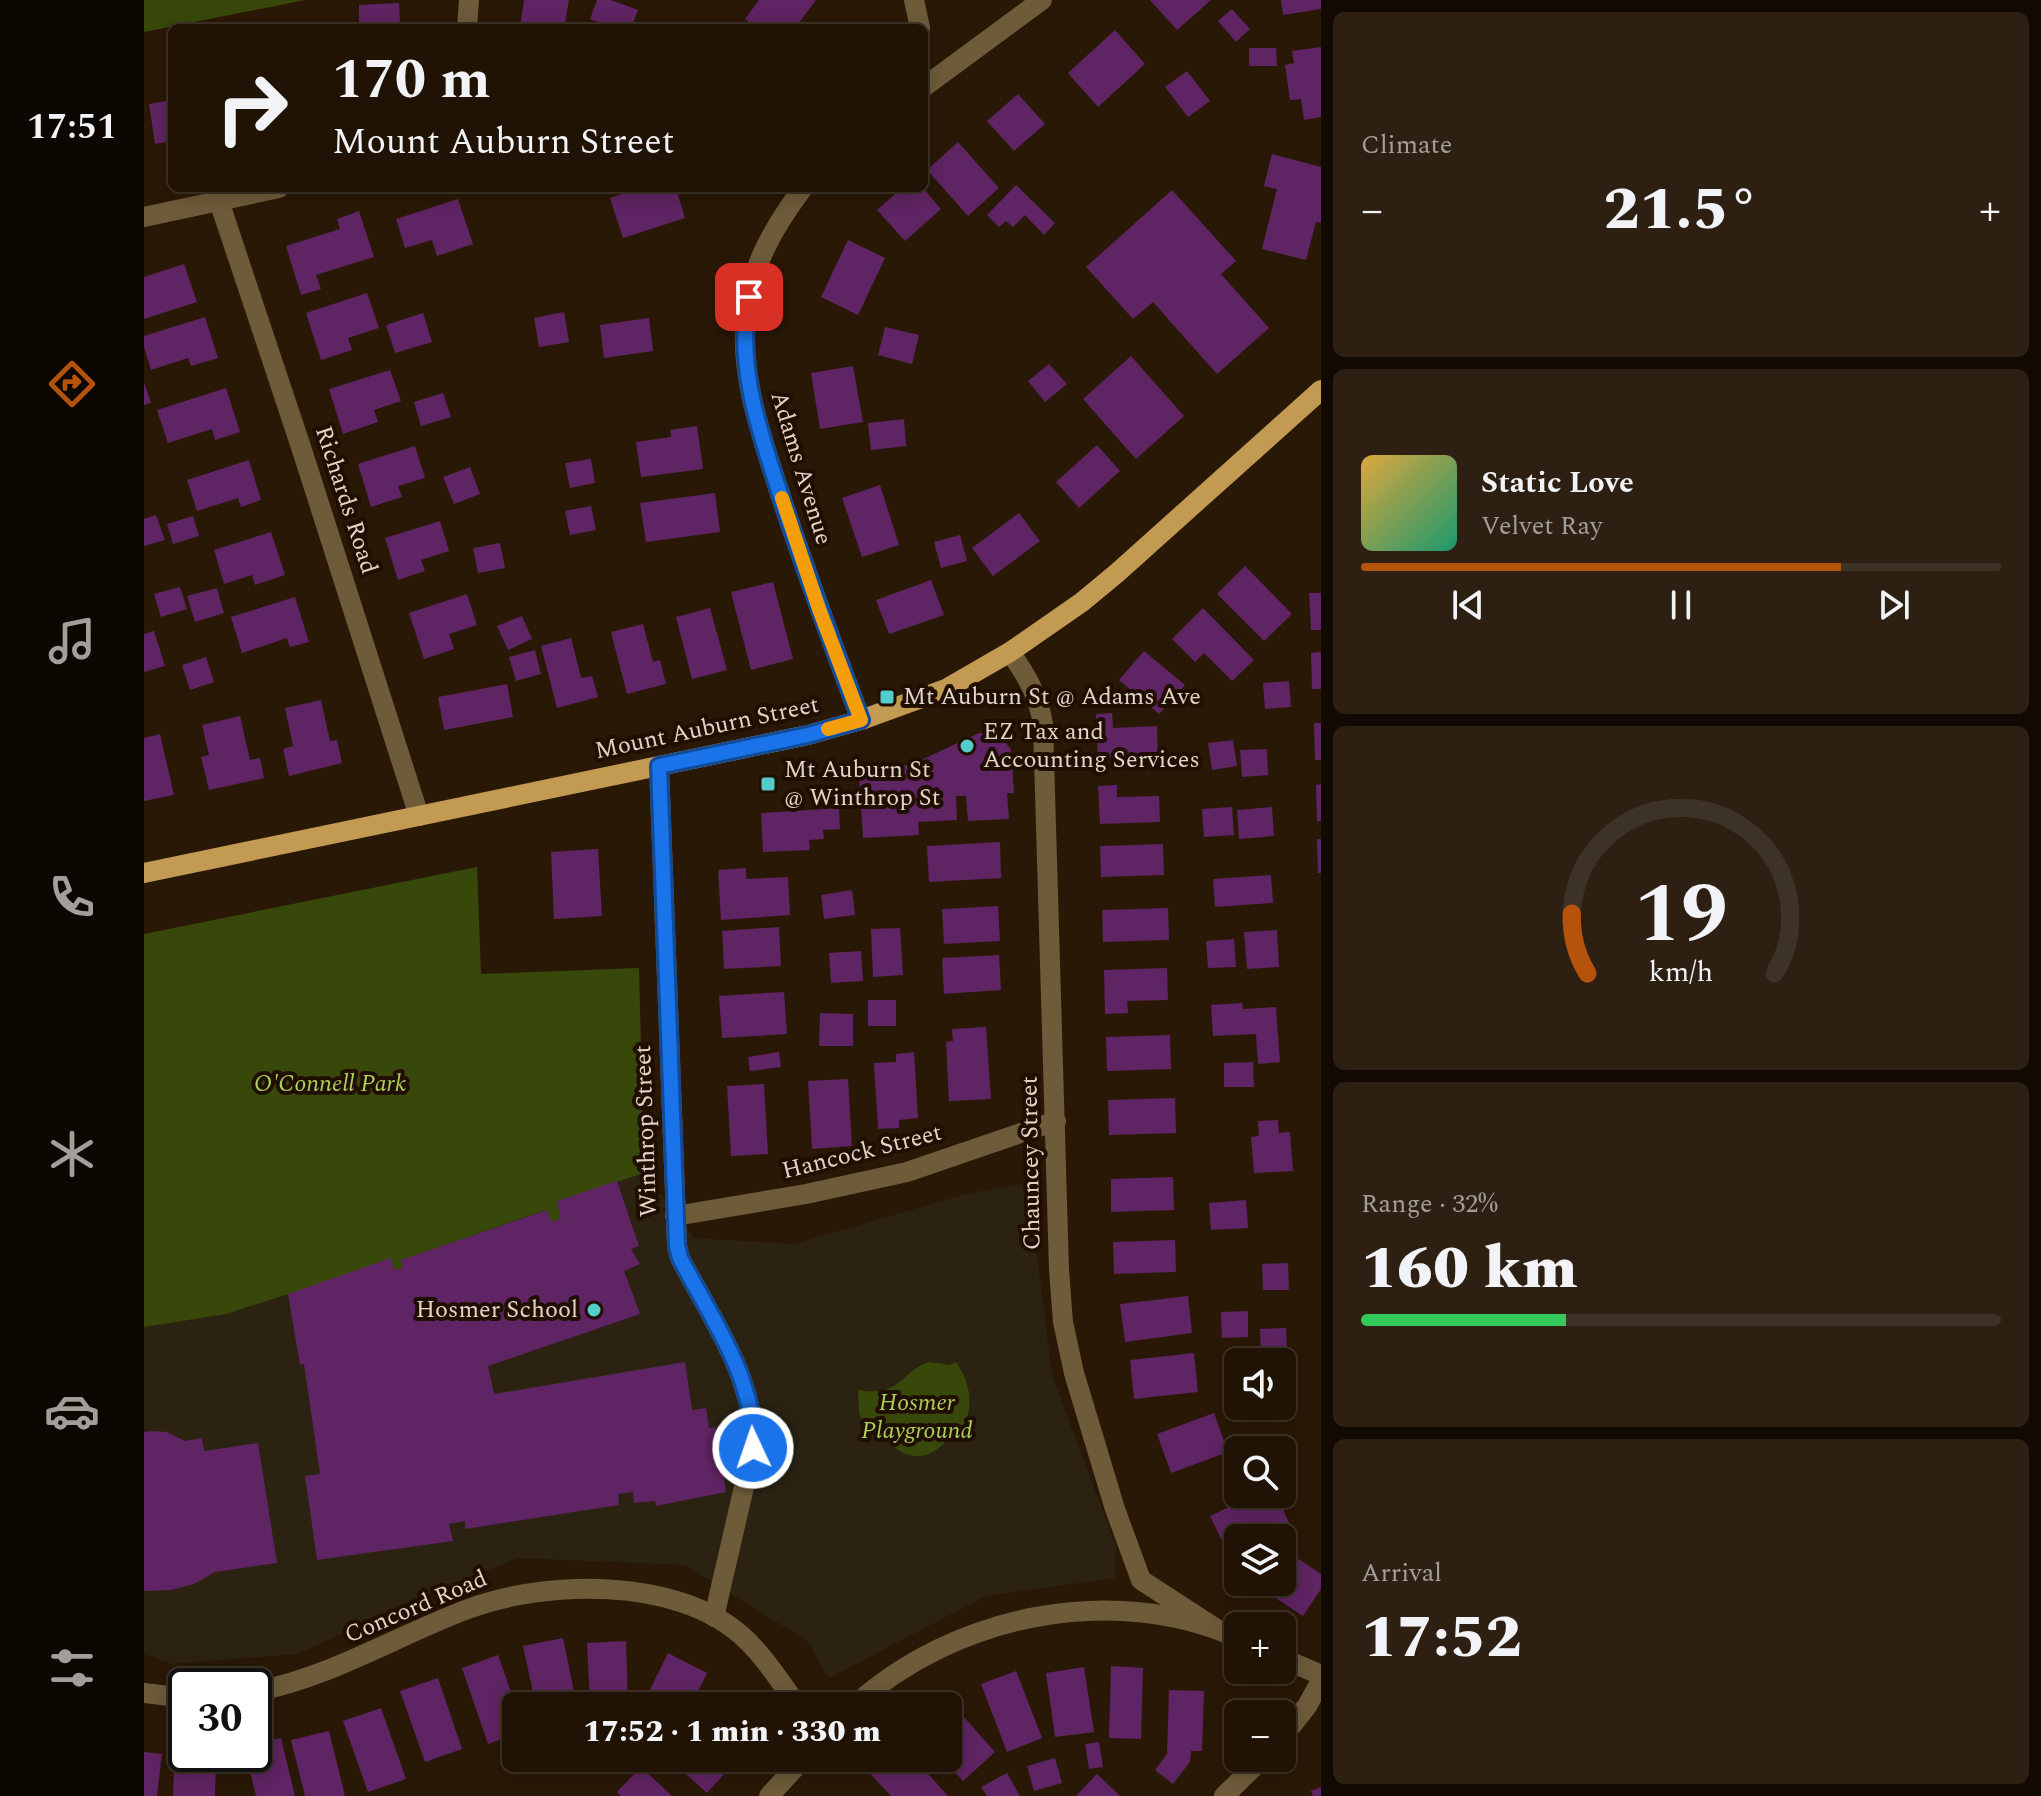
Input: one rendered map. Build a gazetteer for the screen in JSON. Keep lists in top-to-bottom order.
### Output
{
  "streets": {
    "main road": ["Mount Auburn Street"],
    "street": [
      "Adams Avenue",
      "Richards Road",
      "Winthrop Street",
      "Hancock Street",
      "Chauncey Street",
      "Concord Road"
    ]
  },
  "crossings": [
    ["Adams Avenue", "Mount Auburn Street"],
    ["Richards Road", "Mount Auburn Street"],
    ["Mount Auburn Street", "Winthrop Street"],
    ["Mount Auburn Street", "Chauncey Street"],
    ["Winthrop Street", "Hancock Street"],
    ["Winthrop Street", "Concord Road"],
    ["Hancock Street", "Chauncey Street"]
  ],
  "parks": ["O'Connell Park", "Hosmer Playground"],
  "places": {
    "transit": ["Mt Auburn St @ Adams Ave", "Mt Auburn St @ Winthrop St"],
    "other": ["EZ Tax and Accounting Services", "Hosmer School"]
  },
  "page": {
    "tabs": "17:51",
    "tile": [
      "Climate",
      ["Range · 32%", "160 km"],
      ["Arrival", "17:52"]
    ],
    "turn": ["170 m", "Mount Auburn Street"],
    "heat": ["−", "21.5°", "+"],
    "song": ["Static Love", "Velvet Ray"],
    "map_buttons": ["+", "−"],
    "limit": "30",
    "trip": "17:52 · 1 min · 330 m",
    "gauge": ["19", "km/h"]
  }
}
